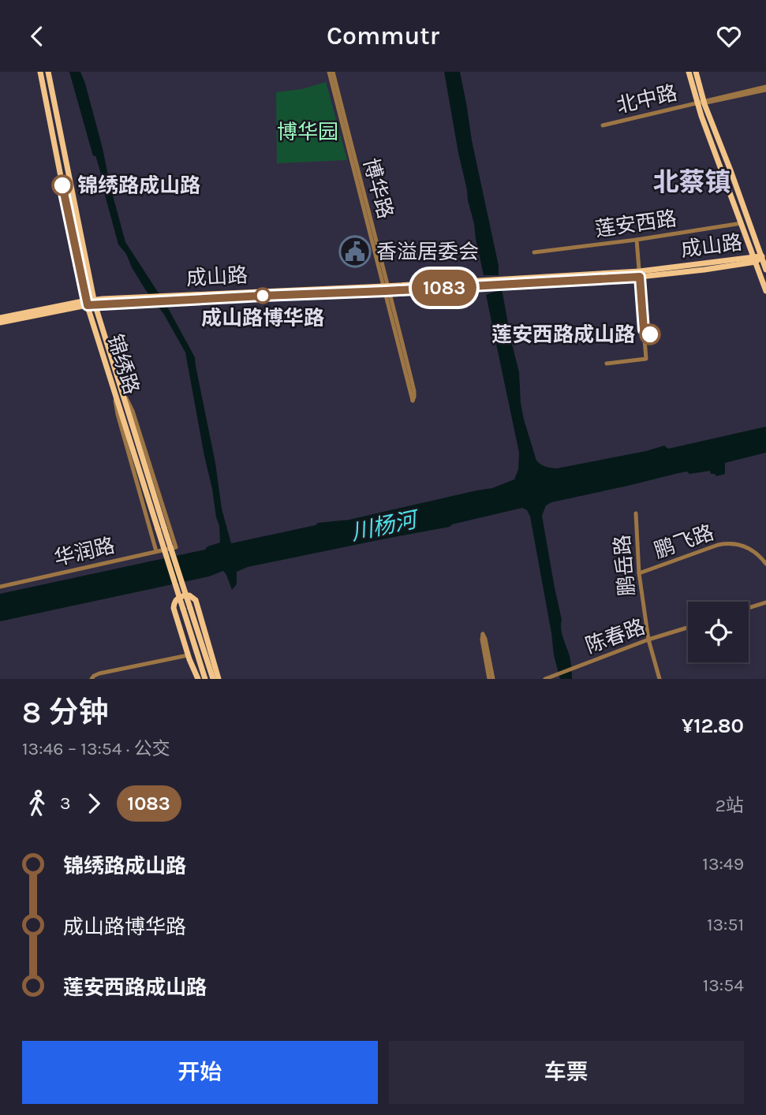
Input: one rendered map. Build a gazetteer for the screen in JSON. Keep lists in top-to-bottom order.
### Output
{
  "streets": {
    "main road": ["成山路", "锦绣路"],
    "street": [
      "北中路",
      "博华路",
      "莲安西路",
      "鹏飞路",
      "华润路",
      "鹏岳路",
      "陈春路"
    ]
  },
  "crossings": [
    ["博华路", "成山路"],
    ["成山路", "锦绣路"],
    ["锦绣路", "华润路"],
    ["鹏飞路", "鹏岳路"],
    ["鹏岳路", "陈春路"]
  ],
  "districts": ["北蔡镇"],
  "water": ["川杨河"],
  "parks": ["博华园"],
  "places": {
    "other": ["锦绣路成山路", "成山路博华路", "莲安西路成山路"],
    "public building": ["香溢居委会"]
  },
  "lines": ["bus line 1083"],
  "page": {
    "header": "Commutr",
    "on_map": "1083",
    "heading": ["8 分钟", "13:46 – 13:54 · 公交", "¥12.80"],
    "legs": ["3", "1083", "2站"],
    "list": [
      {
        "name": "锦绣路成山路",
        "value": "13:49"
      },
      {
        "name": "成山路博华路",
        "value": "13:51"
      },
      {
        "name": "莲安西路成山路",
        "value": "13:54"
      }
    ],
    "buttons": ["开始", "车票"]
  }
}
